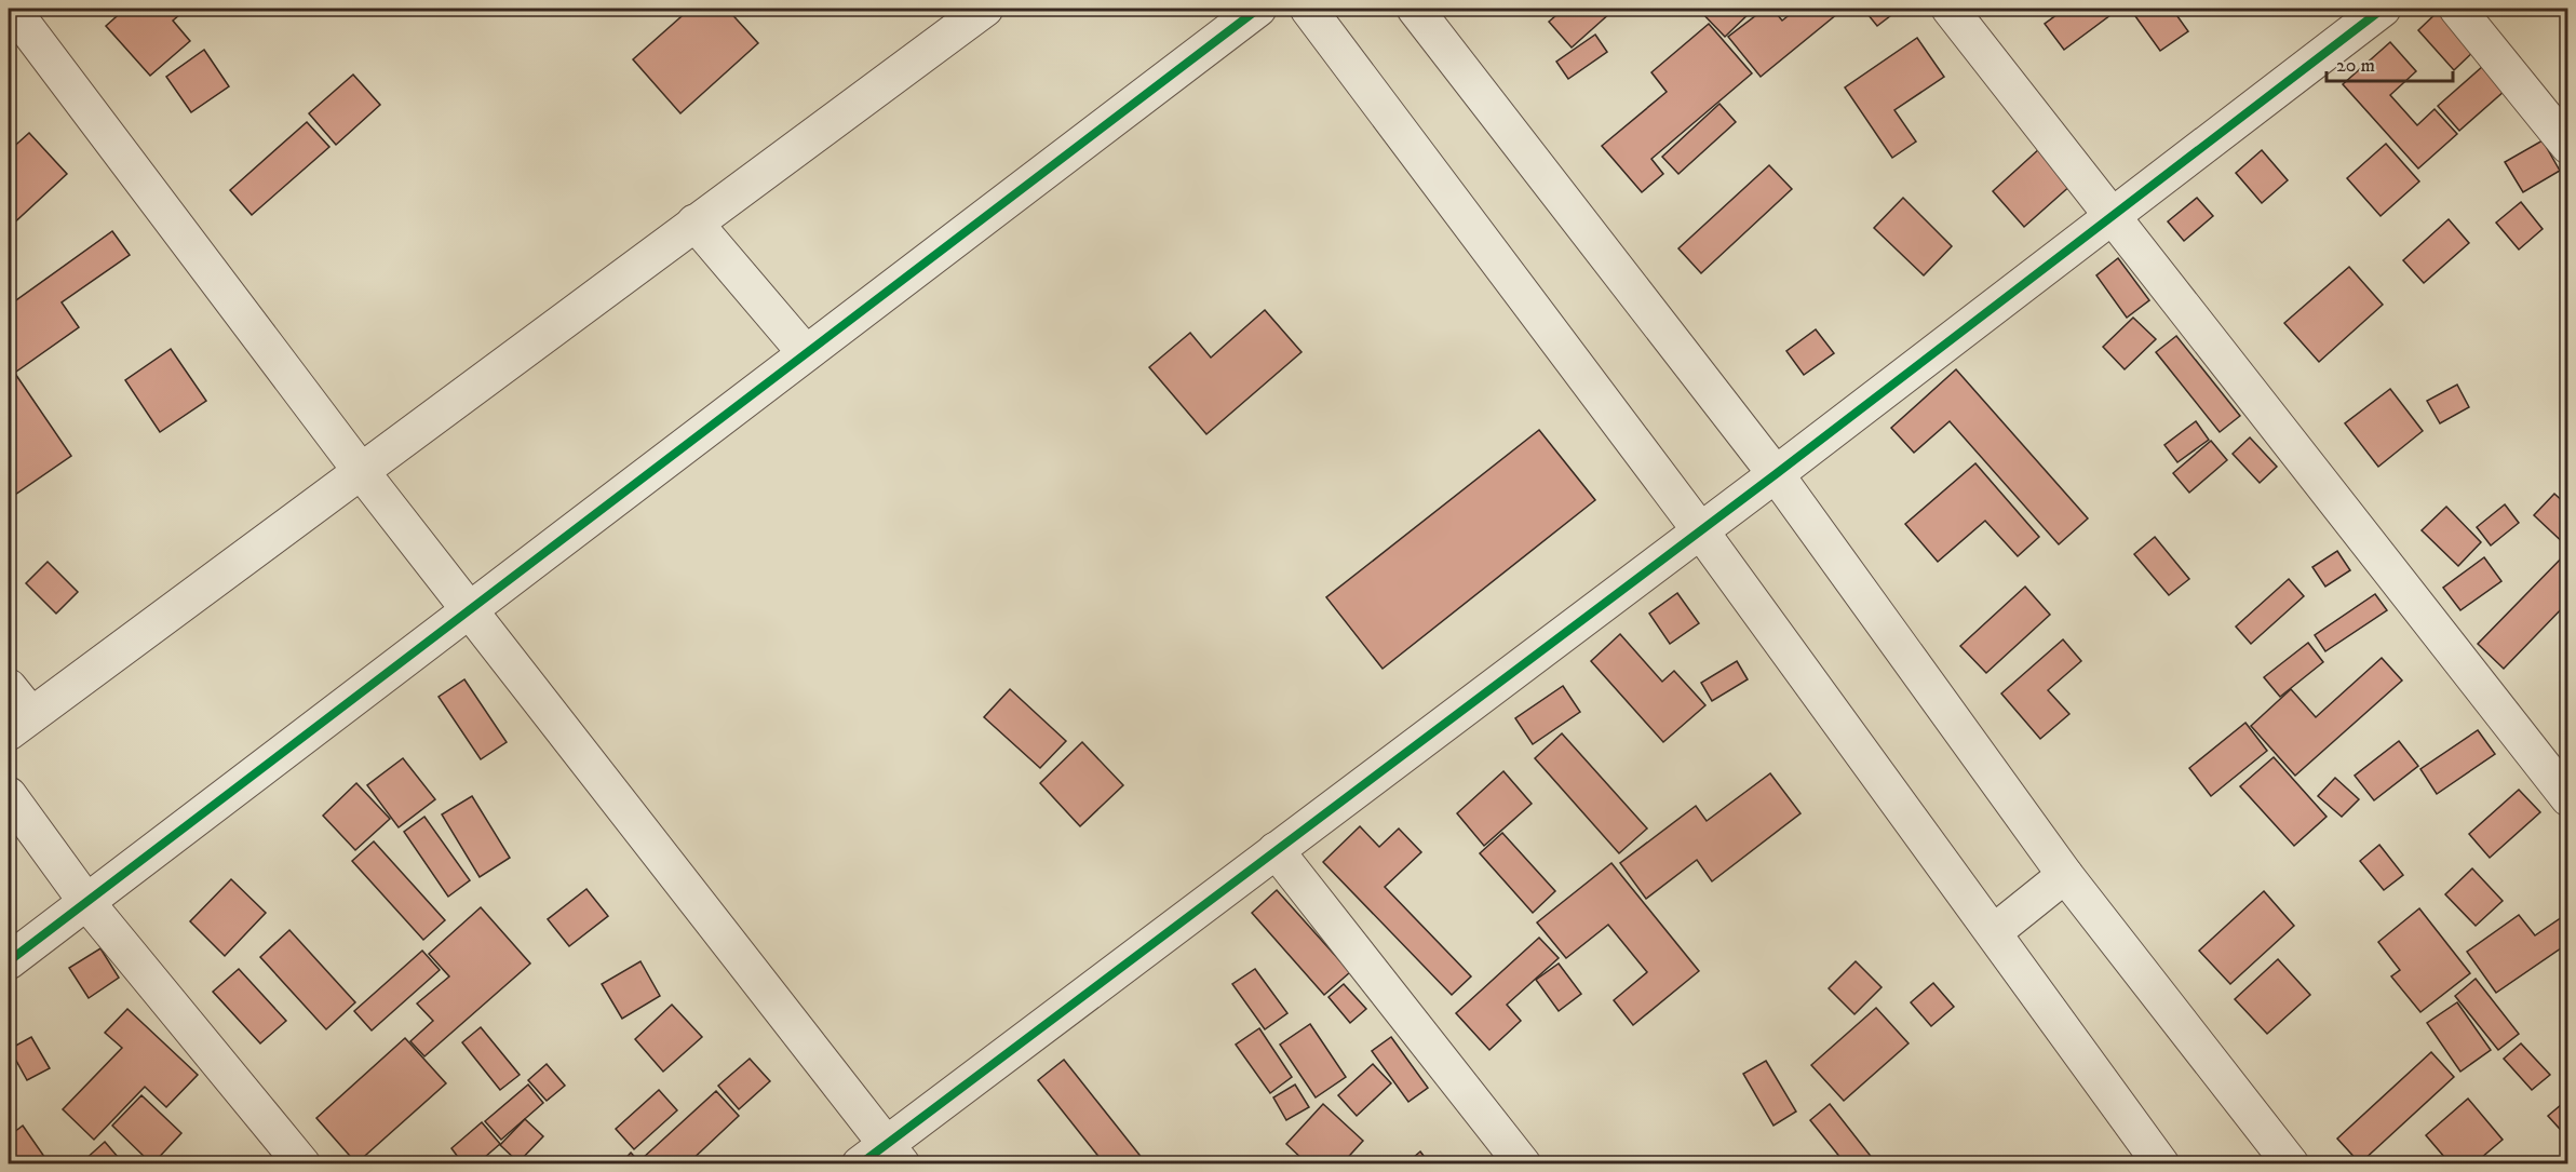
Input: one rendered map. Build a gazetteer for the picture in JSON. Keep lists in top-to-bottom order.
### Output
{
  "scale_bar": "20 m"
}
